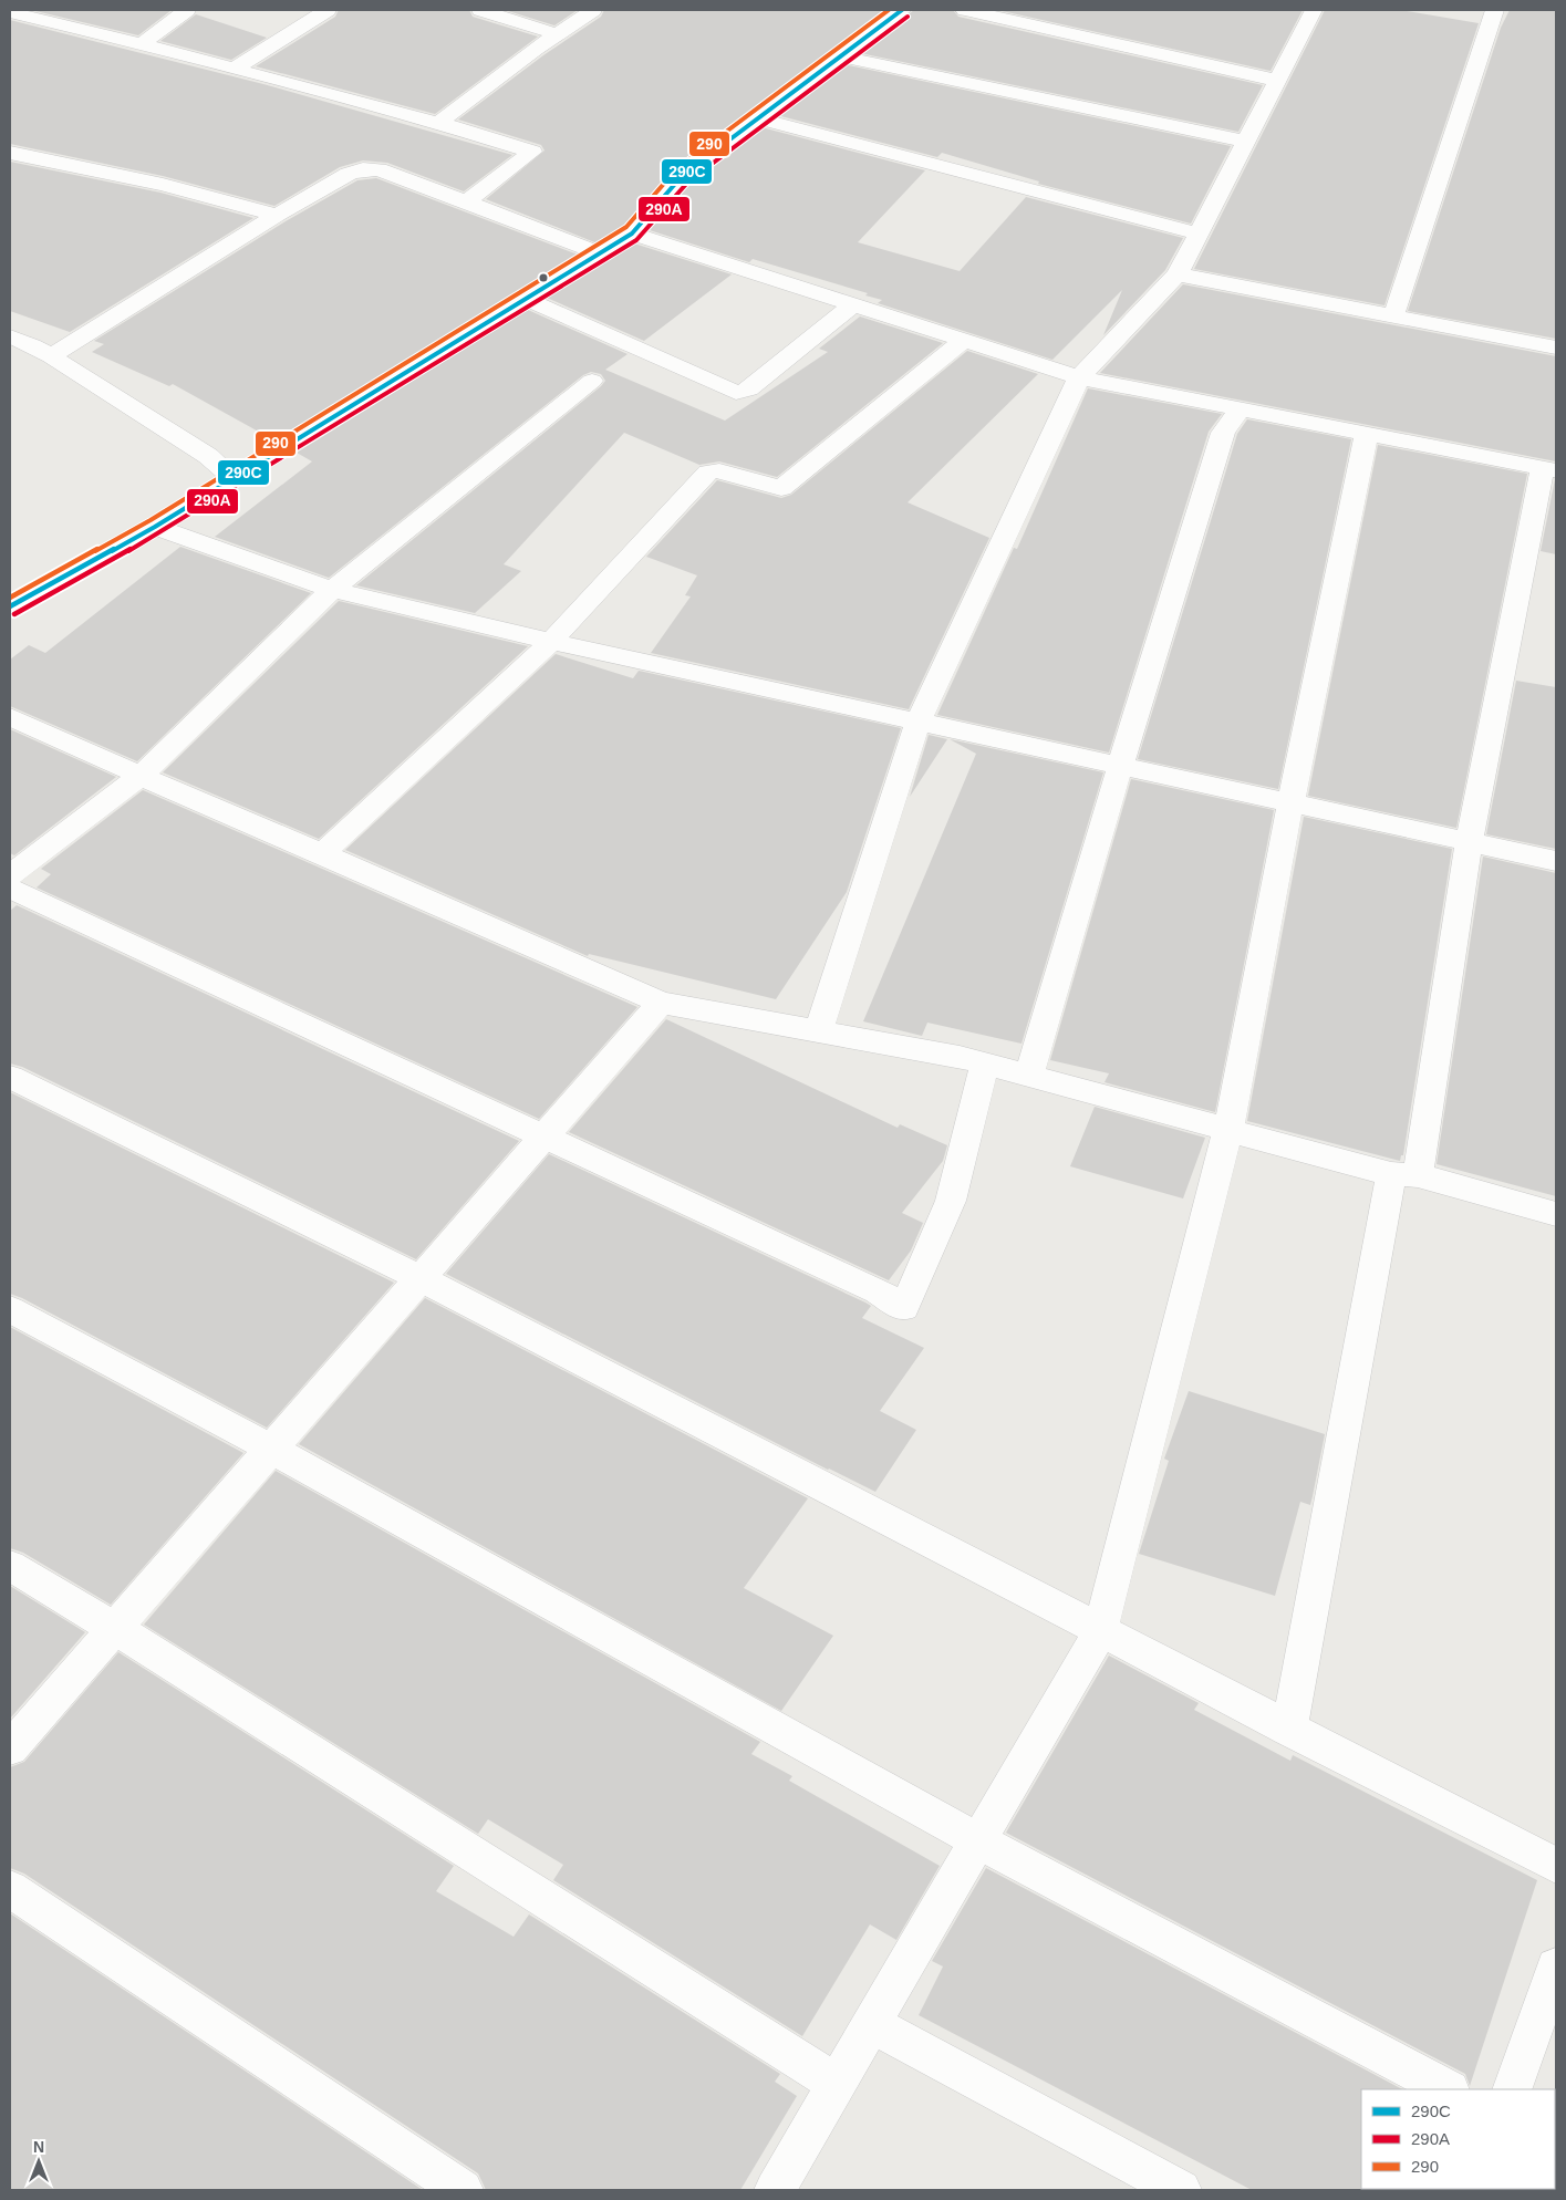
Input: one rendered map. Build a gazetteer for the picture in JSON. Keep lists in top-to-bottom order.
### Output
{
  "lines": ["transit line 290C", "transit line 290", "transit line 290A"],
  "legend": ["290C", "290A", "290"],
  "north": "top"
}
